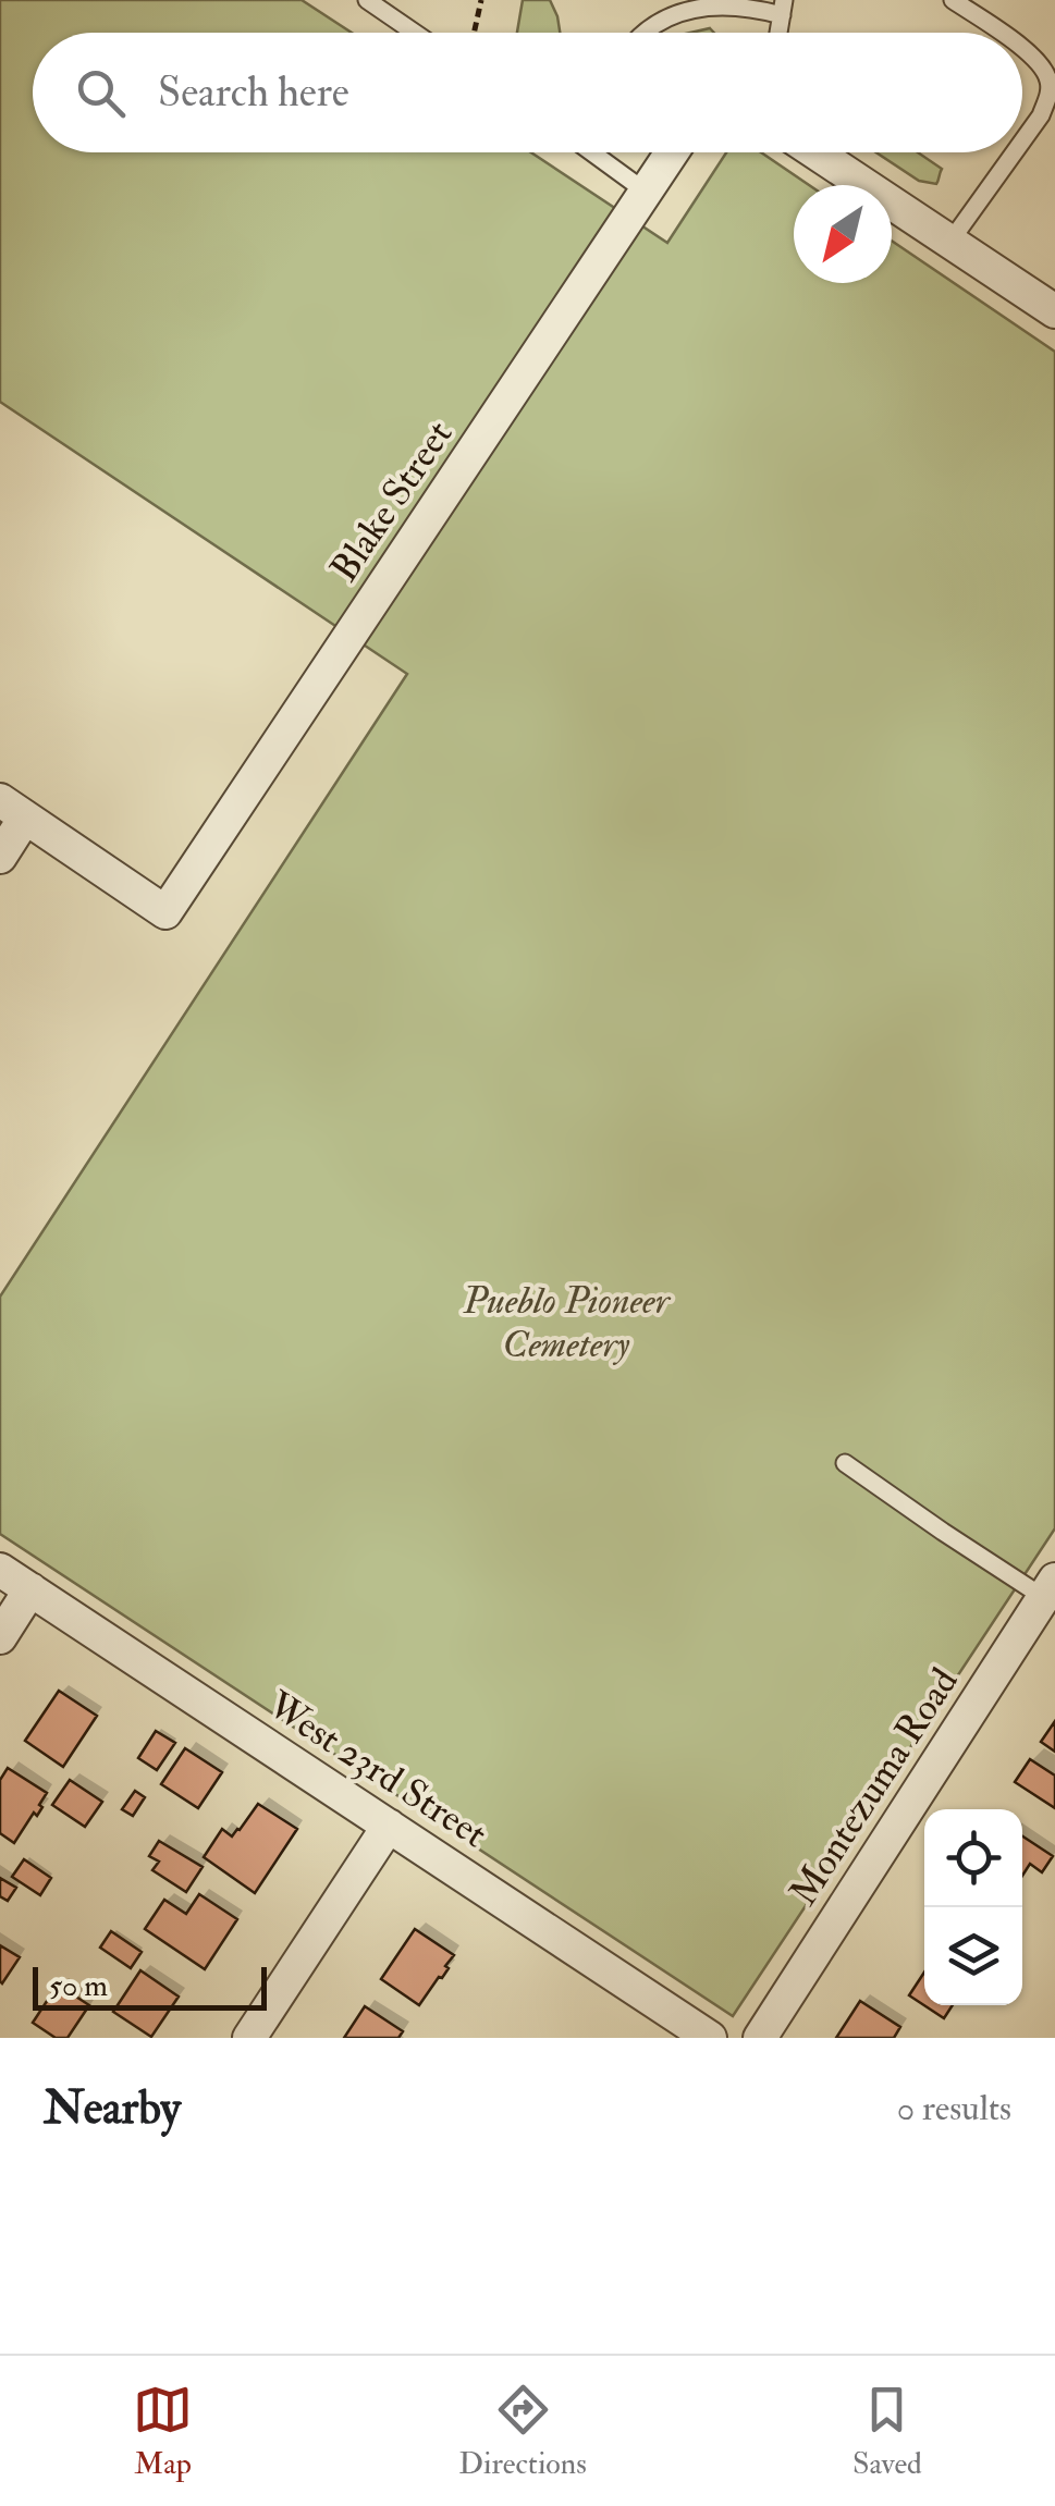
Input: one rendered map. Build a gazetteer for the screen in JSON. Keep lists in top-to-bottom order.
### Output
{
  "streets": {
    "street": ["Blake Street", "West 23rd Street", "Montezuma Road"]
  },
  "parks": ["Pueblo Pioneer Cemetery"],
  "scale_bar": "50 m",
  "north": "bottom left",
  "page": {
    "search": "Search here",
    "scale": "50 m",
    "heading": ["Nearby", "0 results"],
    "nav": ["Map", "Directions", "Saved"]
  }
}
